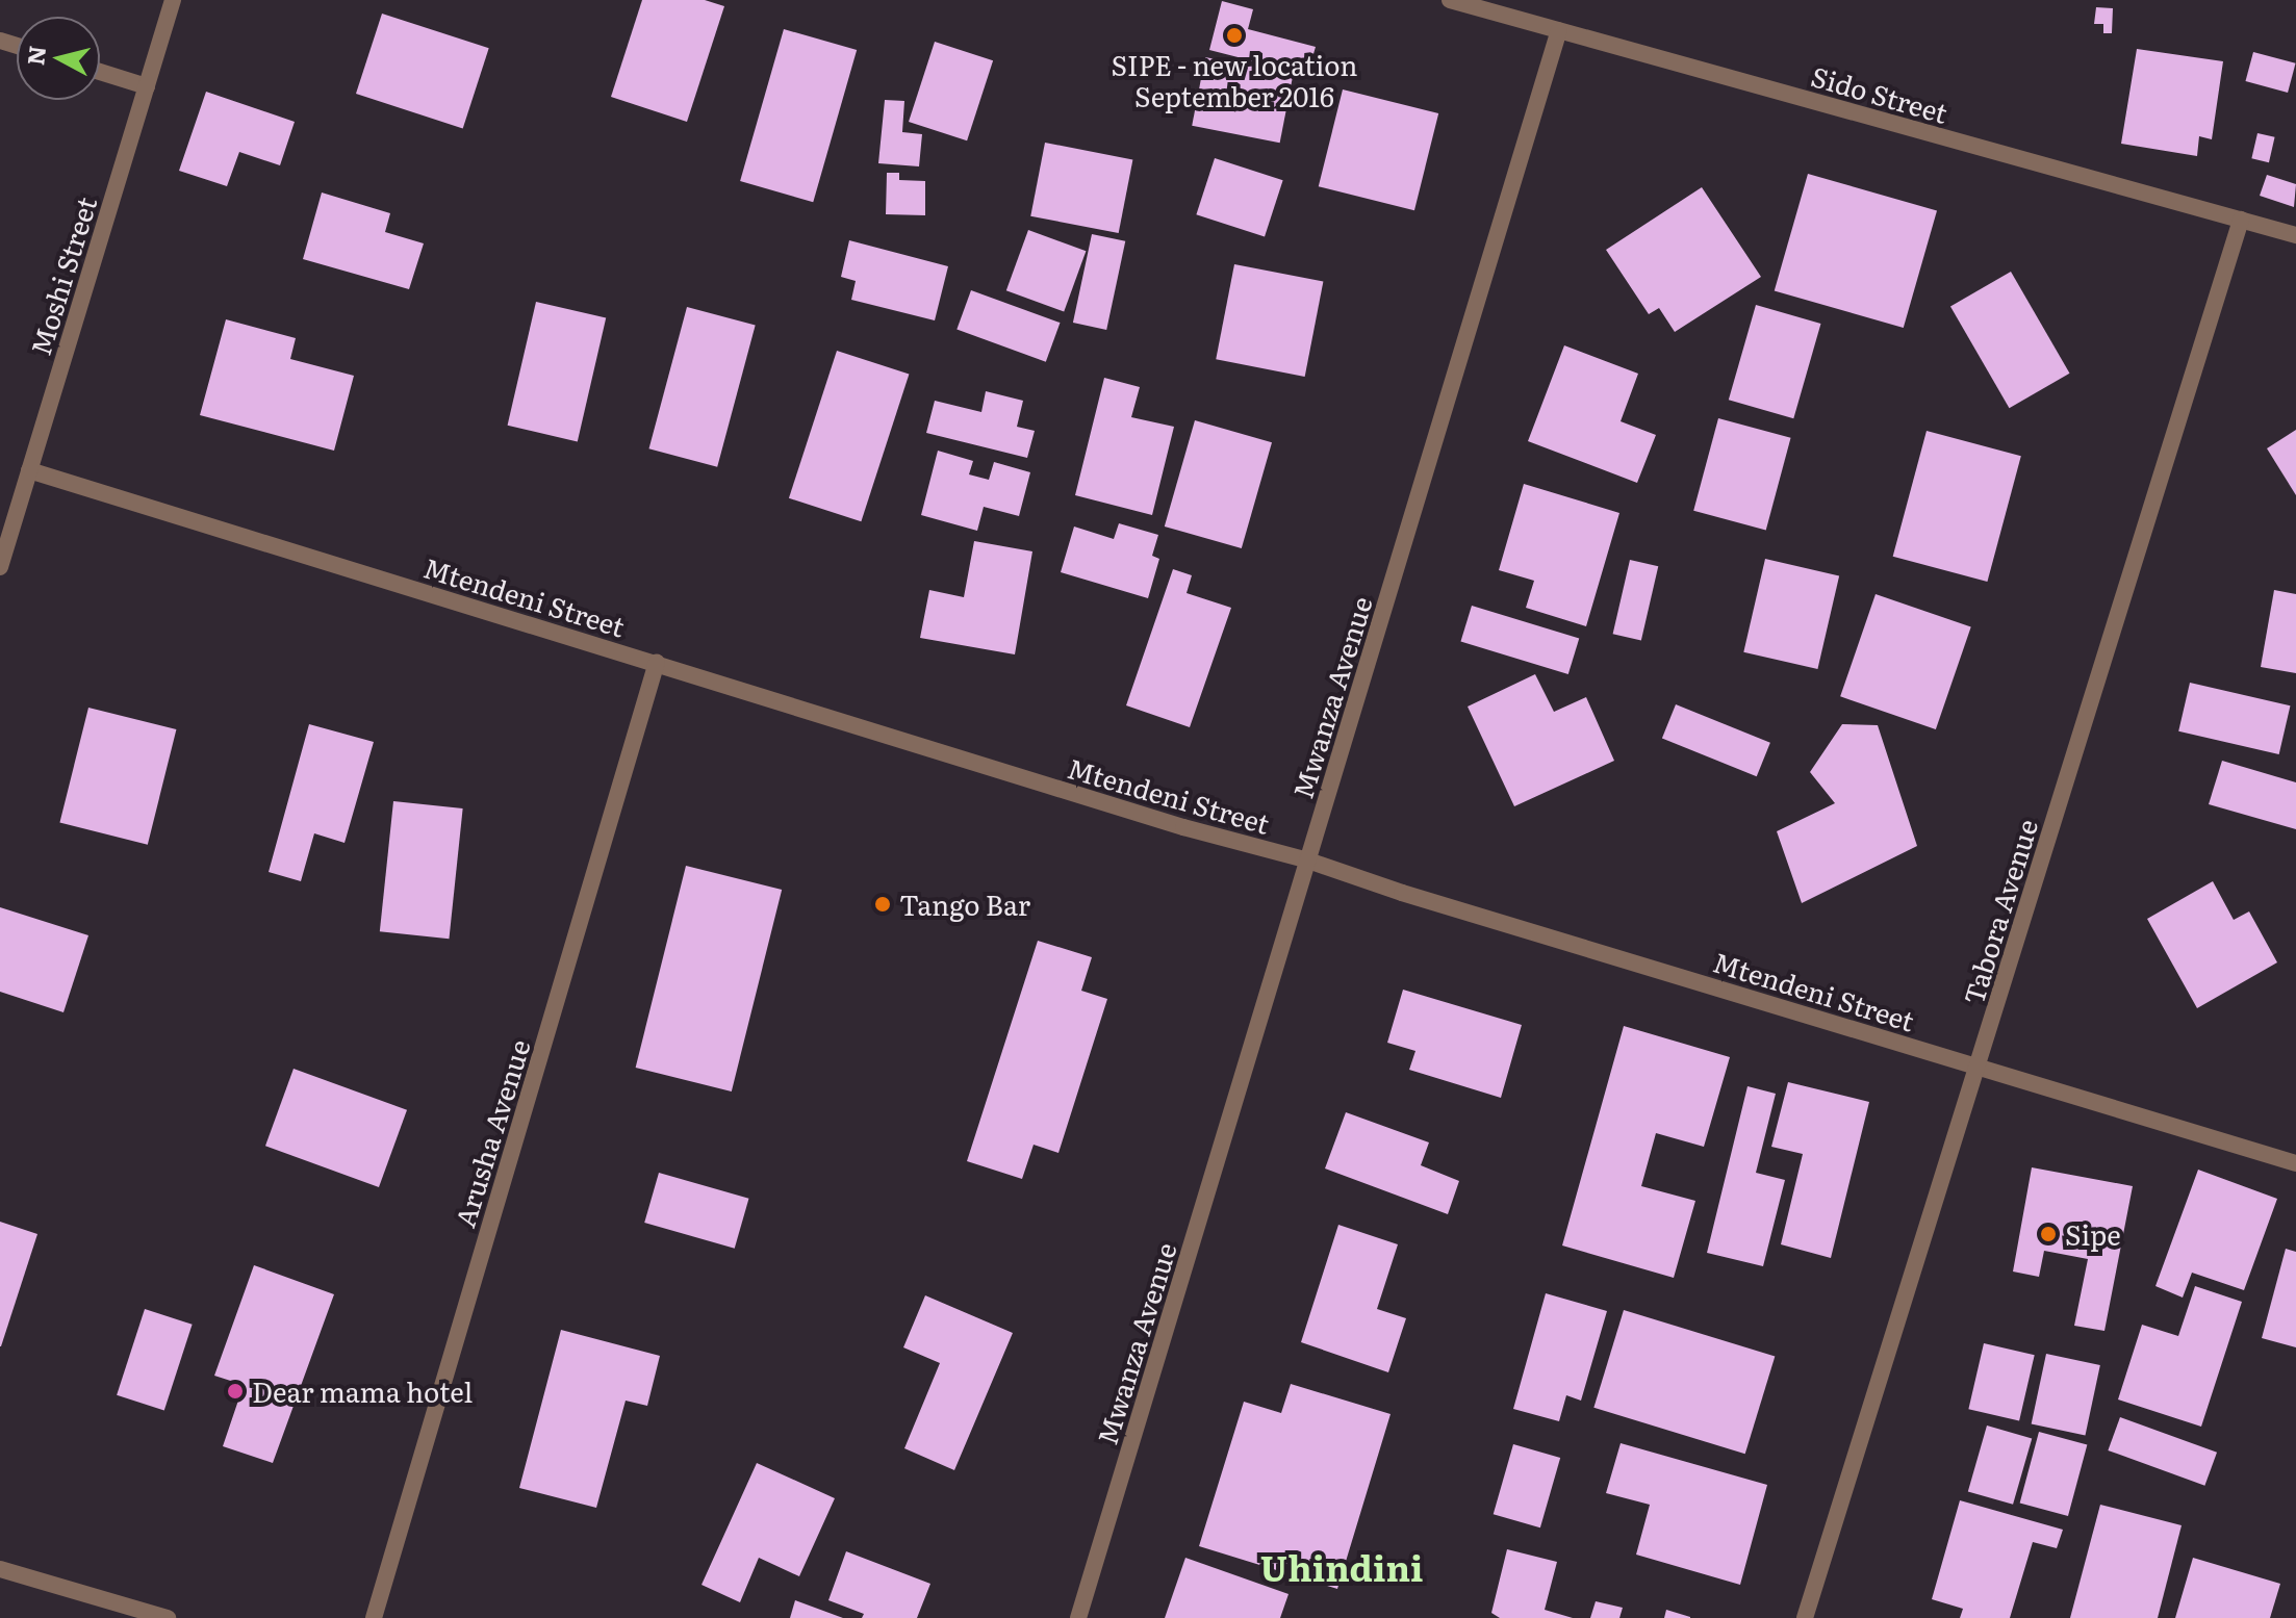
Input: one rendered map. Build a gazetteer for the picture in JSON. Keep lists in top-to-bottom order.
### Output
{
  "streets": {
    "street": [
      "Sido Street",
      "Moshi Street",
      "Mtendeni Street",
      "Mwanza Avenue",
      "Tabora Avenue",
      "Arusha Avenue"
    ]
  },
  "crossings": [
    ["Sido Street", "Mwanza Avenue"],
    ["Sido Street", "Tabora Avenue"],
    ["Moshi Street", "Mtendeni Street"],
    ["Mtendeni Street", "Mwanza Avenue"],
    ["Mtendeni Street", "Tabora Avenue"],
    ["Mtendeni Street", "Arusha Avenue"]
  ],
  "districts": ["Uhindini"],
  "places": [
    "SIPE - new location September 2016",
    "Tango Bar",
    "Sipe",
    "Dear mama hotel"
  ],
  "north": "left"
}
